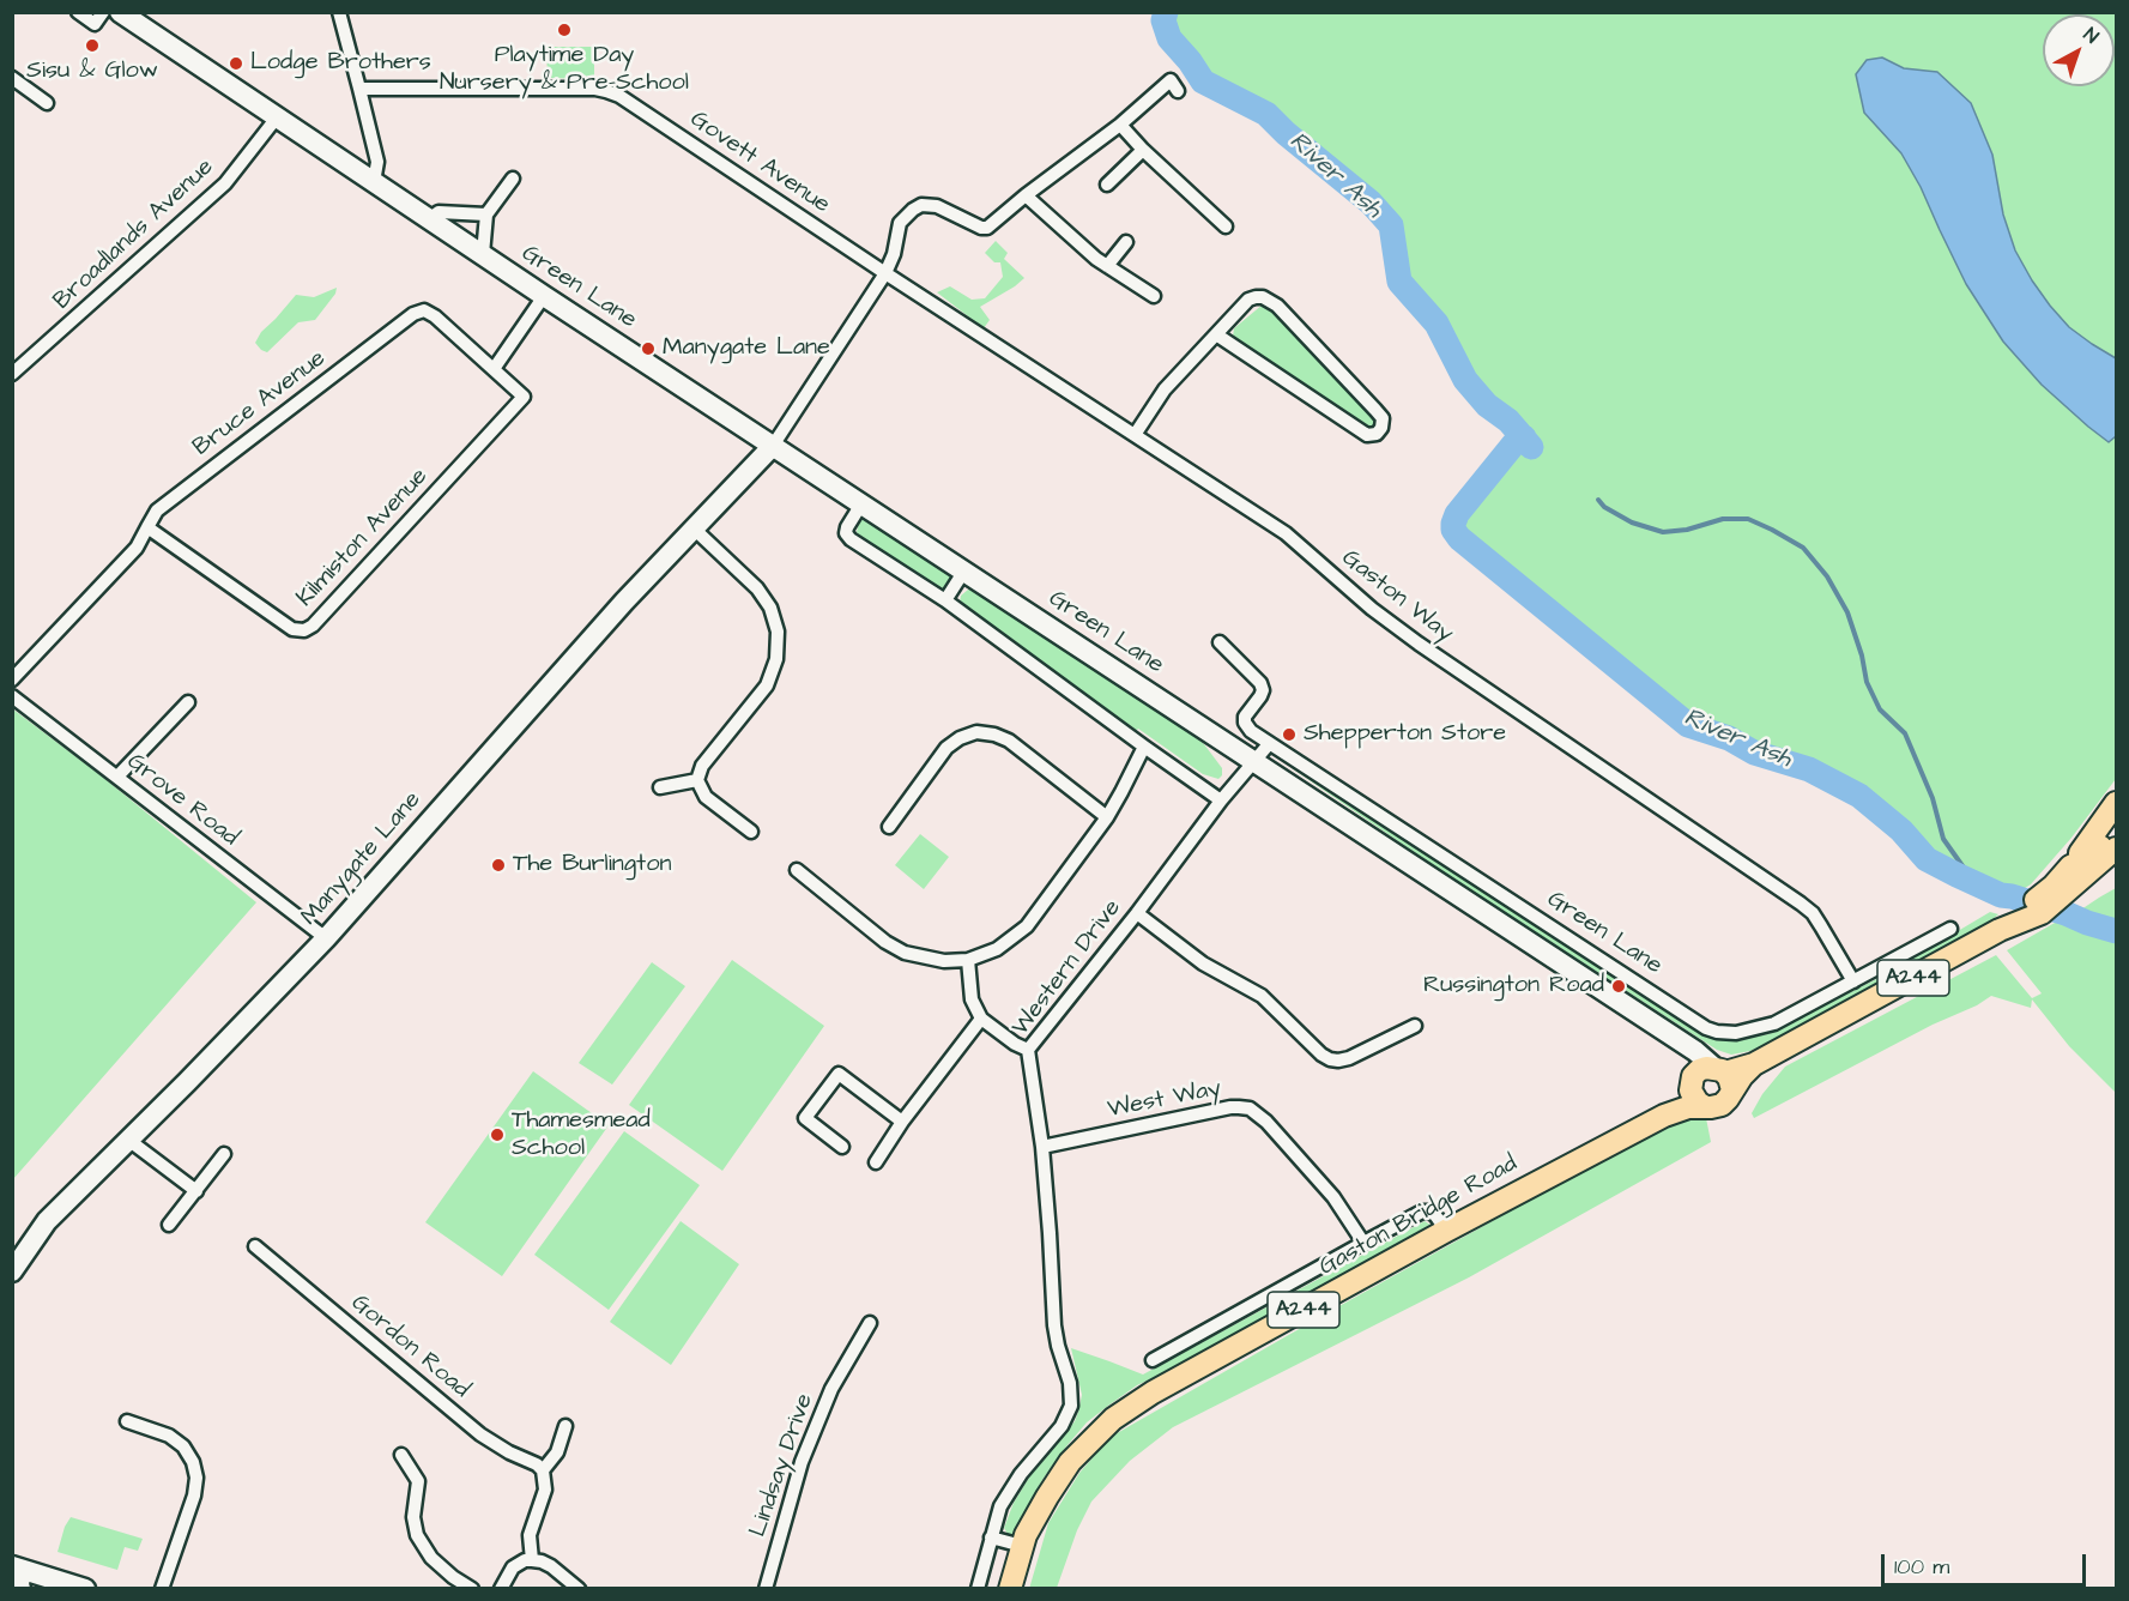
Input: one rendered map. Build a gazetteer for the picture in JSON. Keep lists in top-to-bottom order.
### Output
{
  "streets": {
    "main road": [
      "Green Lane",
      "Manygate Lane",
      "A244",
      "Gaston Bridge Road"
    ],
    "street": [
      "Govett Avenue",
      "Broadlands Avenue",
      "Bruce Avenue",
      "Kilmiston Avenue",
      "Gaston Way",
      "Grove Road",
      "Western Drive",
      "West Way",
      "Gordon Road",
      "Lindsay Drive"
    ]
  },
  "crossings": [
    ["Govett Avenue", "Gaston Way"],
    ["Broadlands Avenue", "Green Lane"],
    ["Green Lane", "Gaston Way"],
    ["Green Lane", "Manygate Lane"],
    ["Green Lane", "Western Drive"],
    ["Green Lane", "A244"],
    ["Green Lane", "Gaston Bridge Road"],
    ["Bruce Avenue", "Kilmiston Avenue"],
    ["Grove Road", "Manygate Lane"],
    ["Western Drive", "West Way"],
    ["A244", "Gaston Bridge Road"]
  ],
  "water": ["River Ash"],
  "places": [
    "Playtime Day Nursery & Pre-School",
    "Sisu & Glow",
    "Lodge Brothers",
    "Manygate Lane",
    "Shepperton Store",
    "The Burlington",
    "Russington Road",
    "Thamesmead School"
  ],
  "scale_bar": "100 m",
  "north": "top right"
}
